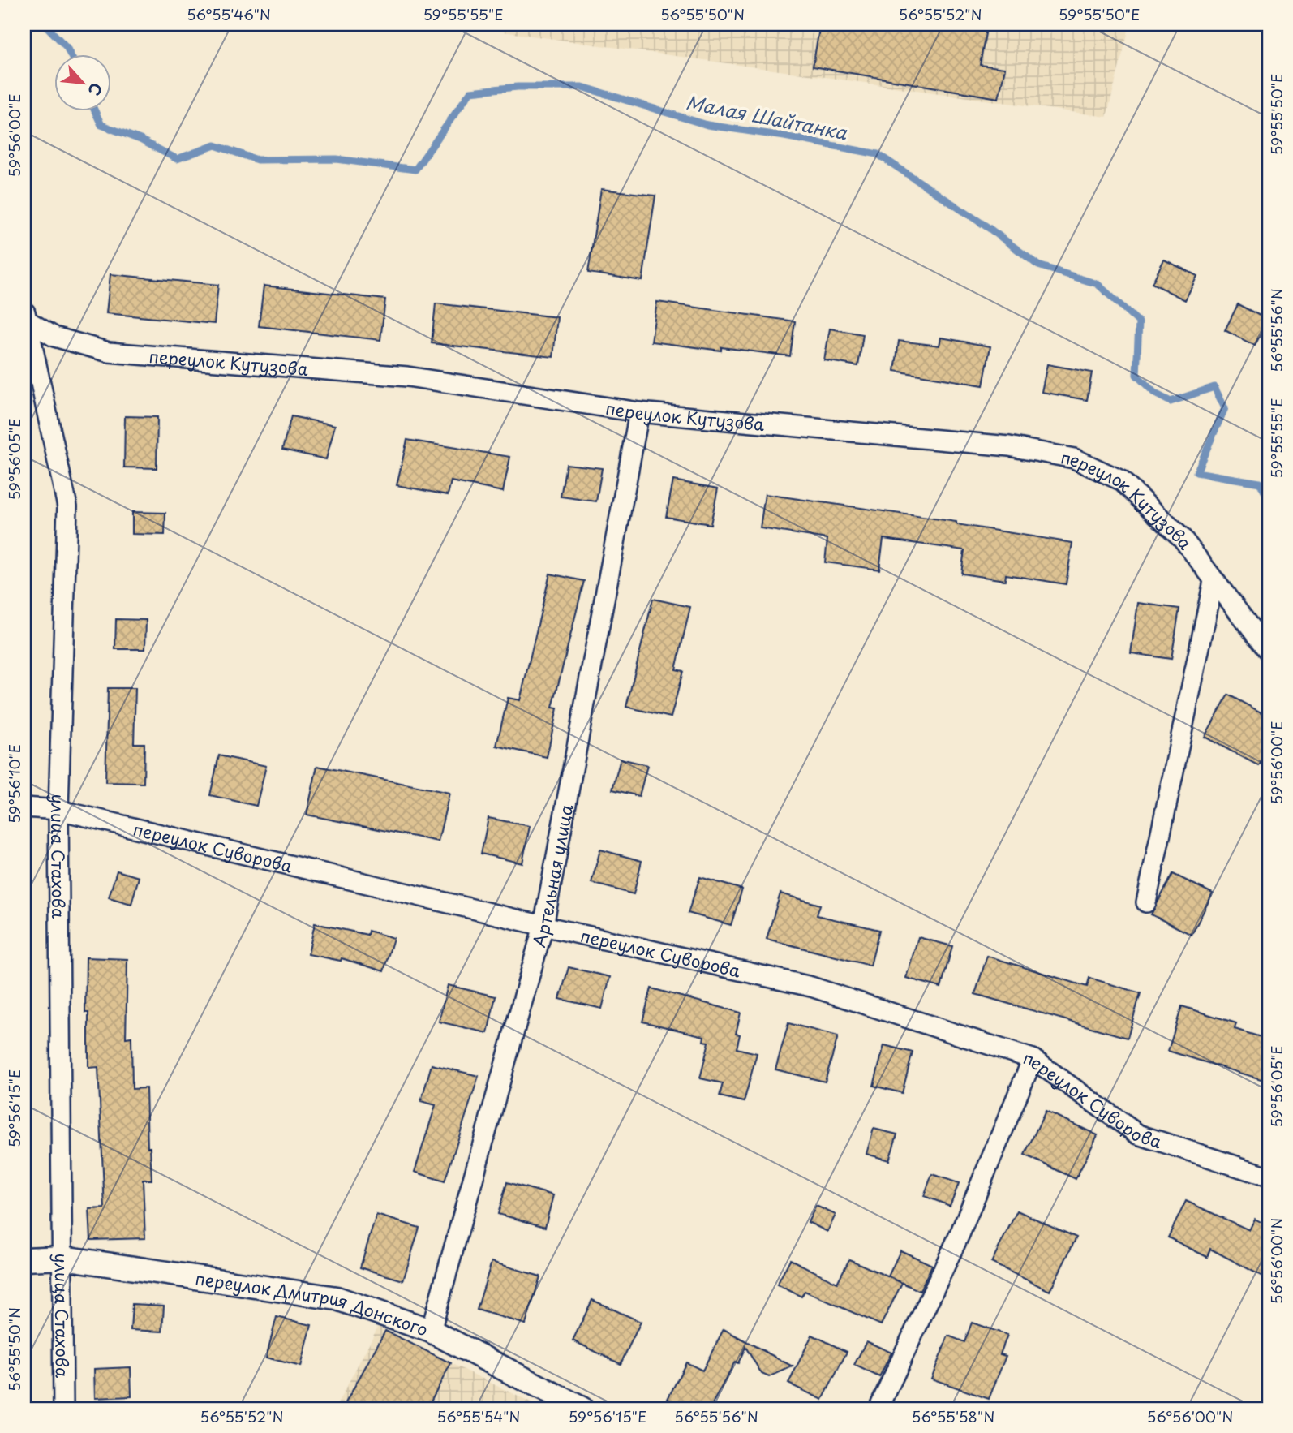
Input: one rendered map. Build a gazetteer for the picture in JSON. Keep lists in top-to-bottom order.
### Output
{
  "streets": {
    "street": [
      "переулок Кутузова",
      "переулок Суворова",
      "улица Стахова",
      "Артельная улица",
      "переулок Дмитрия Донского"
    ]
  },
  "crossings": [
    ["переулок Кутузова", "улица Стахова"],
    ["переулок Кутузова", "Артельная улица"],
    ["переулок Суворова", "улица Стахова"],
    ["переулок Суворова", "Артельная улица"],
    ["улица Стахова", "переулок Дмитрия Донского"],
    ["Артельная улица", "переулок Дмитрия Донского"]
  ],
  "water": ["Малая Шайтанка"],
  "north": "bottom right",
  "coordinates": [
    "56°55'46\"N",
    "59°55'55\"E",
    "56°55'50\"N",
    "56°55'52\"N",
    "59°55'50\"E",
    "59°56'00\"E",
    "56°55'56\"N",
    "59°56'05\"E",
    "59°56'10\"E",
    "59°56'15\"E",
    "56°56'00\"N",
    "56°55'54\"N",
    "56°55'58\"N"
  ]
}
